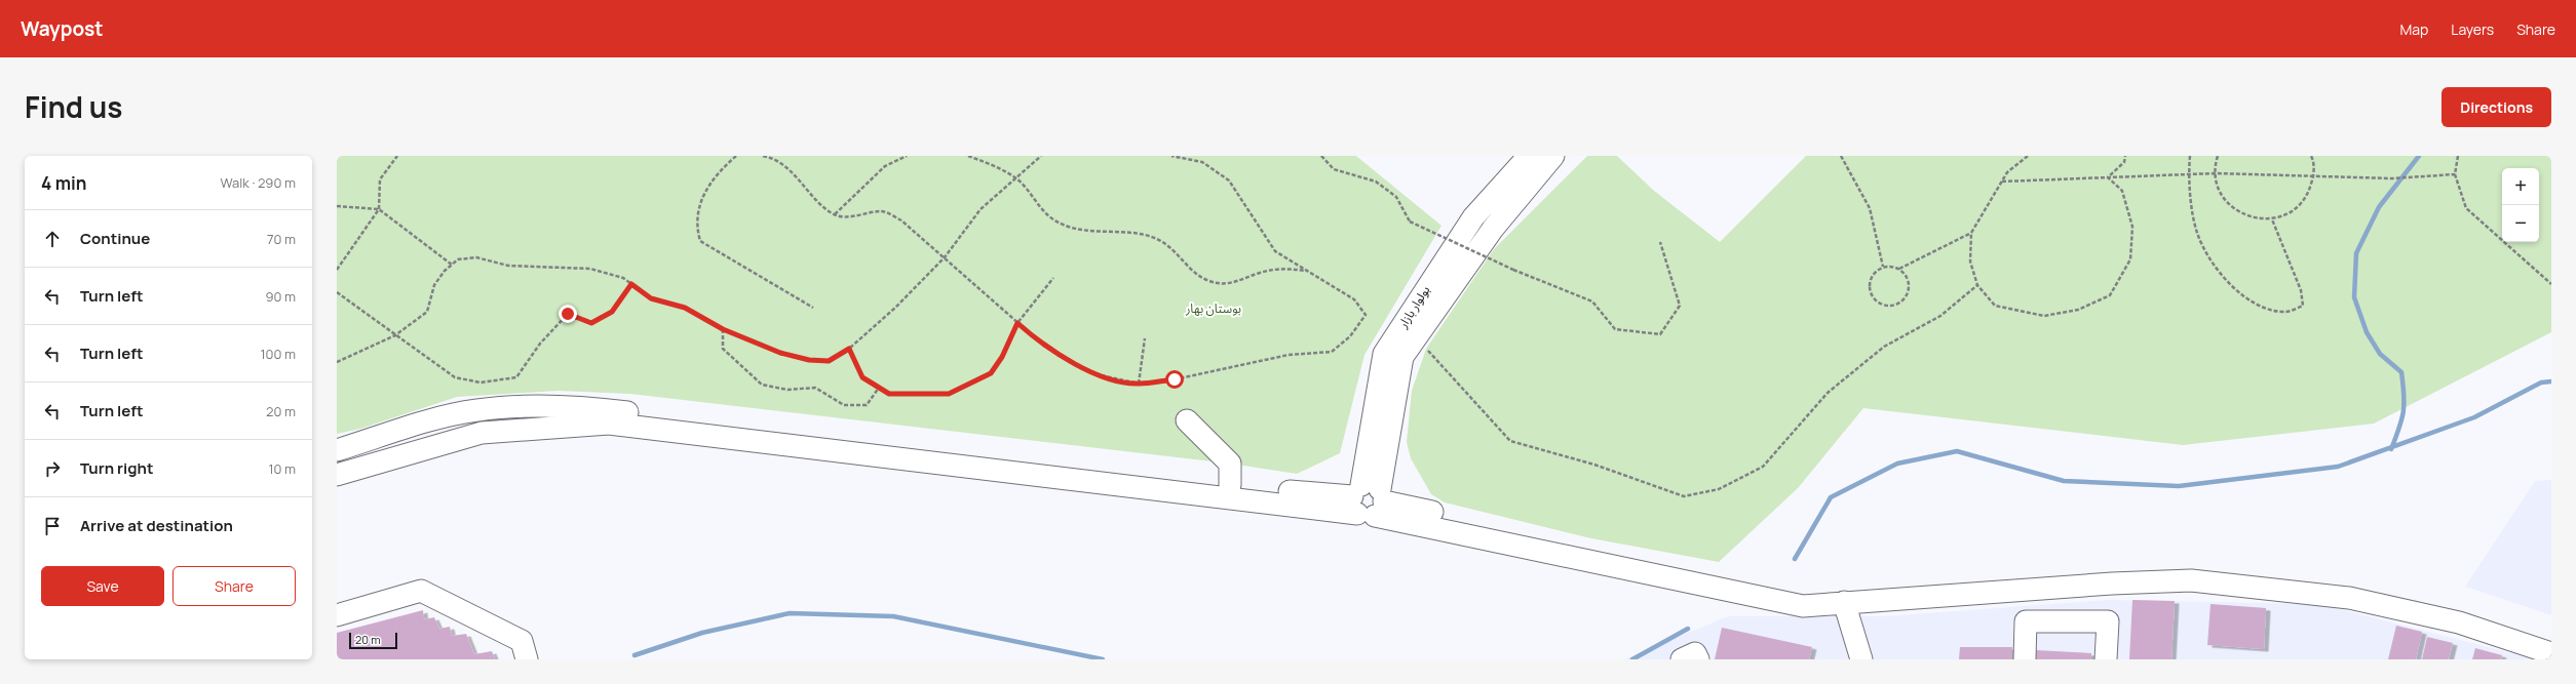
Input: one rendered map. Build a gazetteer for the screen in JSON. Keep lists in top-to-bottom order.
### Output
{
  "streets": {
    "street": ["بولوار بازار"]
  },
  "parks": ["بوستان بهار"],
  "scale_bar": "20 m",
  "page": {
    "header": "Waypost",
    "nav": ["Map", "Layers", "Share"],
    "title": "Find us",
    "buttons": [
      "Directions",
      ["Save", "Share"]
    ],
    "heading": ["4 min", "Walk · 290 m"],
    "map_buttons": ["+", "−"],
    "list": [
      ["Continue", "70 m"],
      ["Turn left", "90 m"],
      ["Turn left", "100 m"],
      ["Turn left", "20 m"],
      ["Turn right", "10 m"],
      "Arrive at destination"
    ],
    "scale": "20 m"
  }
}
